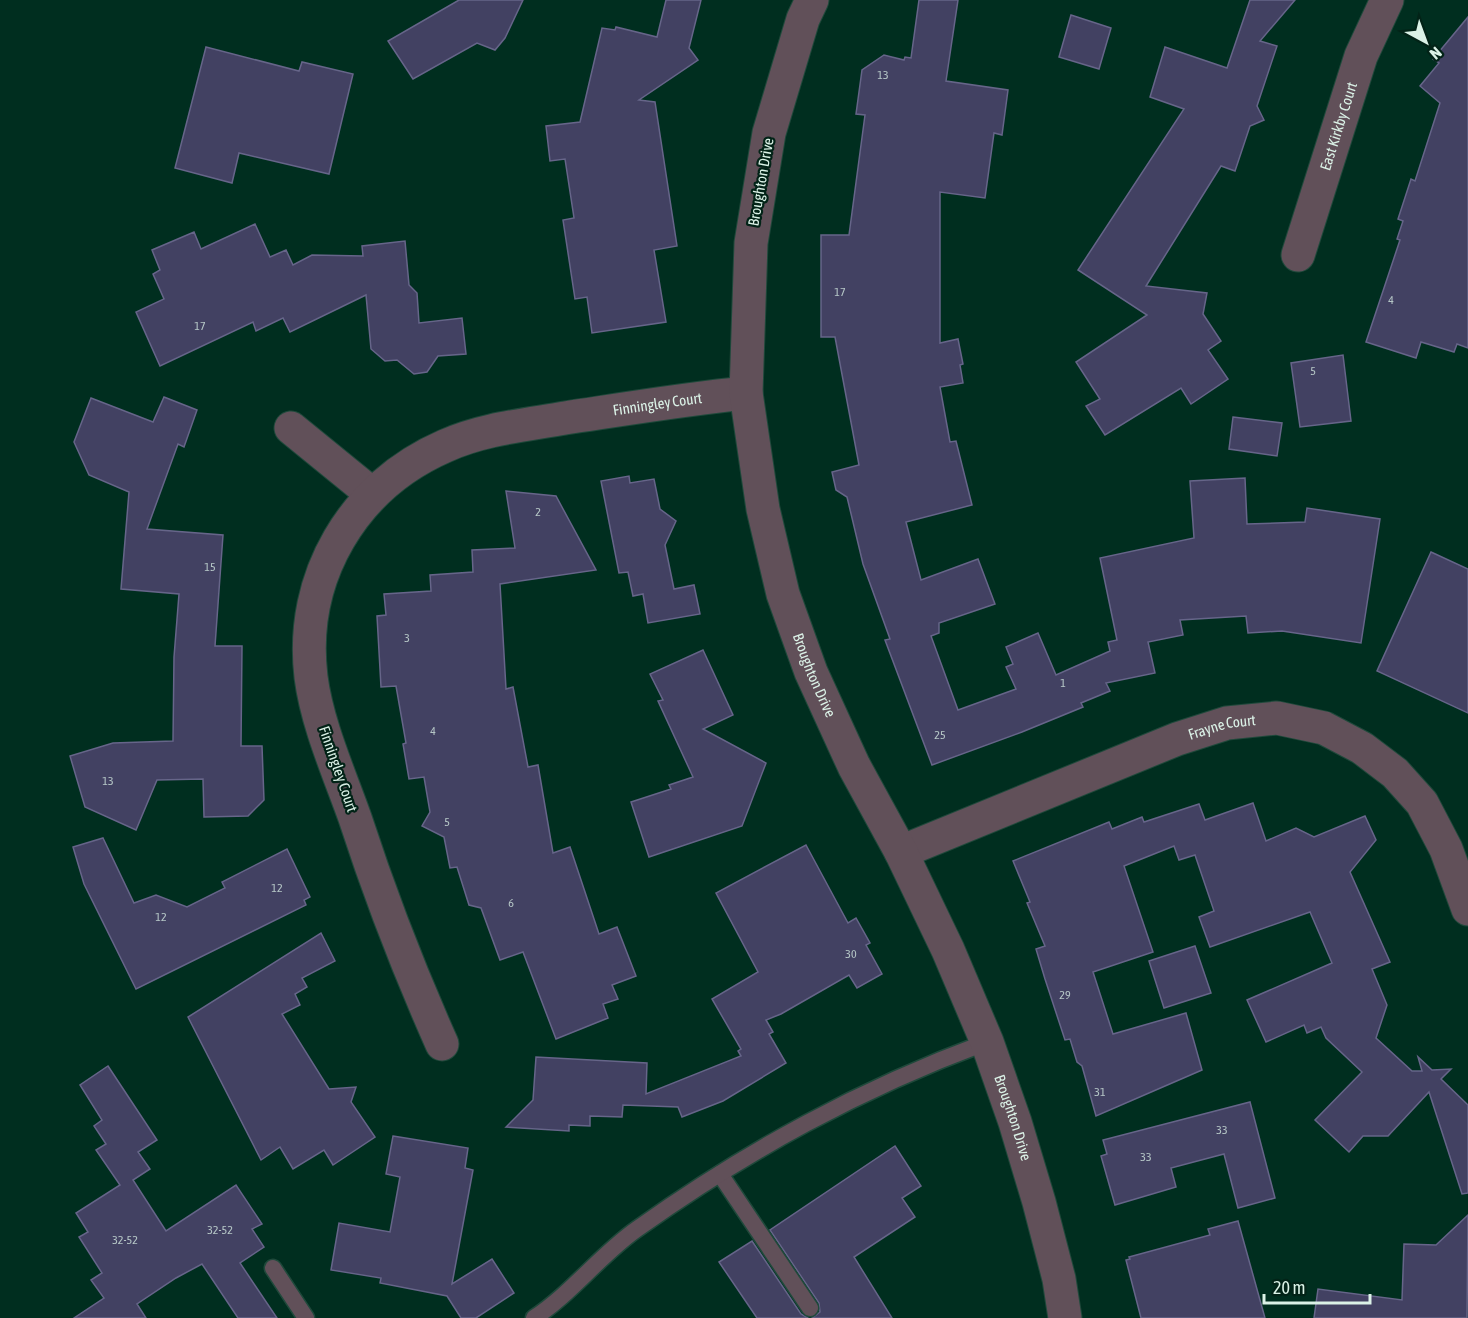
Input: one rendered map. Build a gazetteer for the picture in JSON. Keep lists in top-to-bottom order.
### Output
{
  "streets": {
    "street": [
      "East Kirkby Court",
      "Broughton Drive",
      "Finningley Court",
      "Frayne Court"
    ]
  },
  "crossings": [
    ["Broughton Drive", "Finningley Court"],
    ["Broughton Drive", "Frayne Court"]
  ],
  "house_numbers": [
    "13",
    "17",
    "4",
    "17",
    "5",
    "2",
    "15",
    "3",
    "1",
    "4",
    "25",
    "13",
    "5",
    "12",
    "6",
    "12",
    "30",
    "29",
    "31",
    "33",
    "33",
    "32-52",
    "32-52"
  ],
  "scale_bar": "20 m",
  "north": "bottom right"
}
